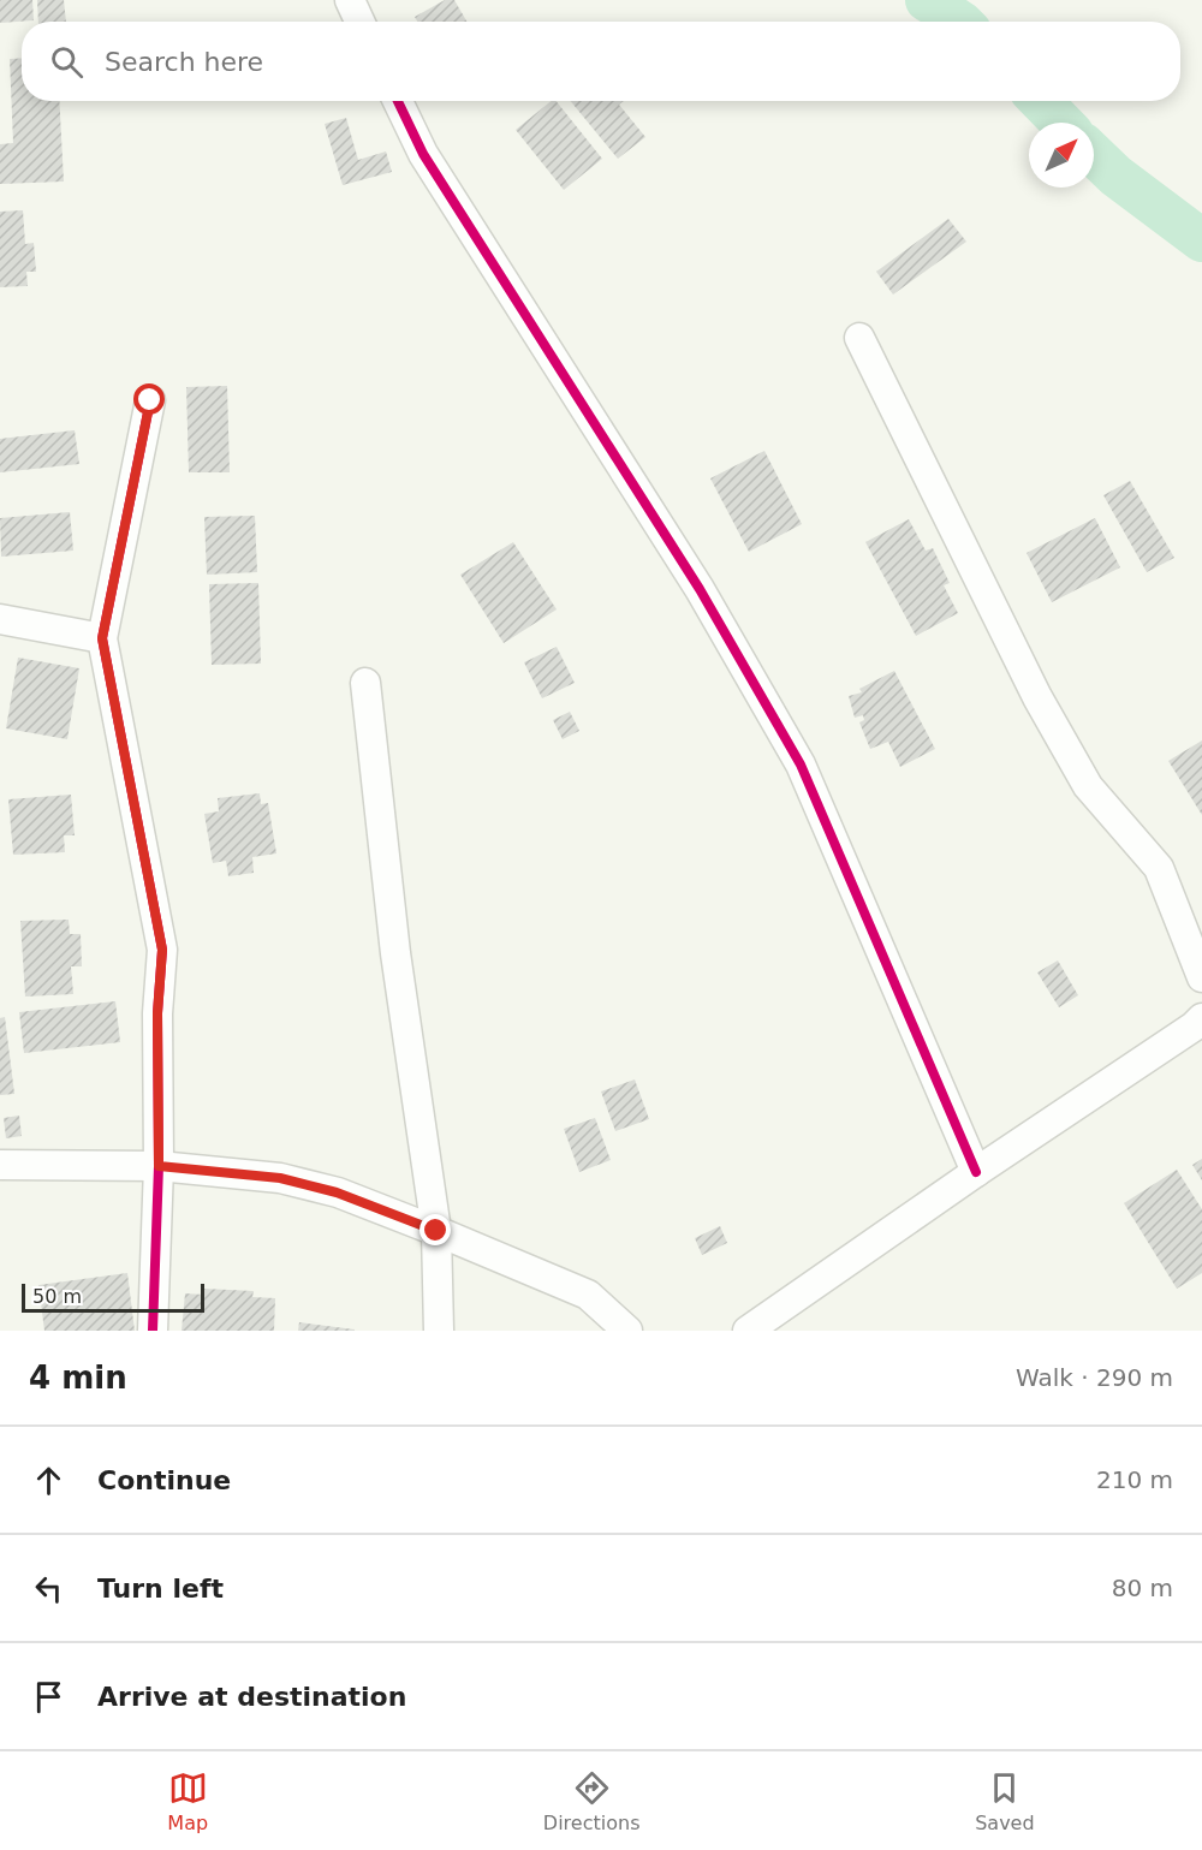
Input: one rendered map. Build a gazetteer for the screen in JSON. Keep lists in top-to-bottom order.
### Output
{
  "scale_bar": "50 m",
  "north": "top right",
  "page": {
    "search": "Search here",
    "scale": "50 m",
    "heading": ["4 min", "Walk · 290 m"],
    "list": [
      ["Continue", "210 m"],
      ["Turn left", "80 m"],
      "Arrive at destination"
    ],
    "nav": ["Map", "Directions", "Saved"]
  }
}
